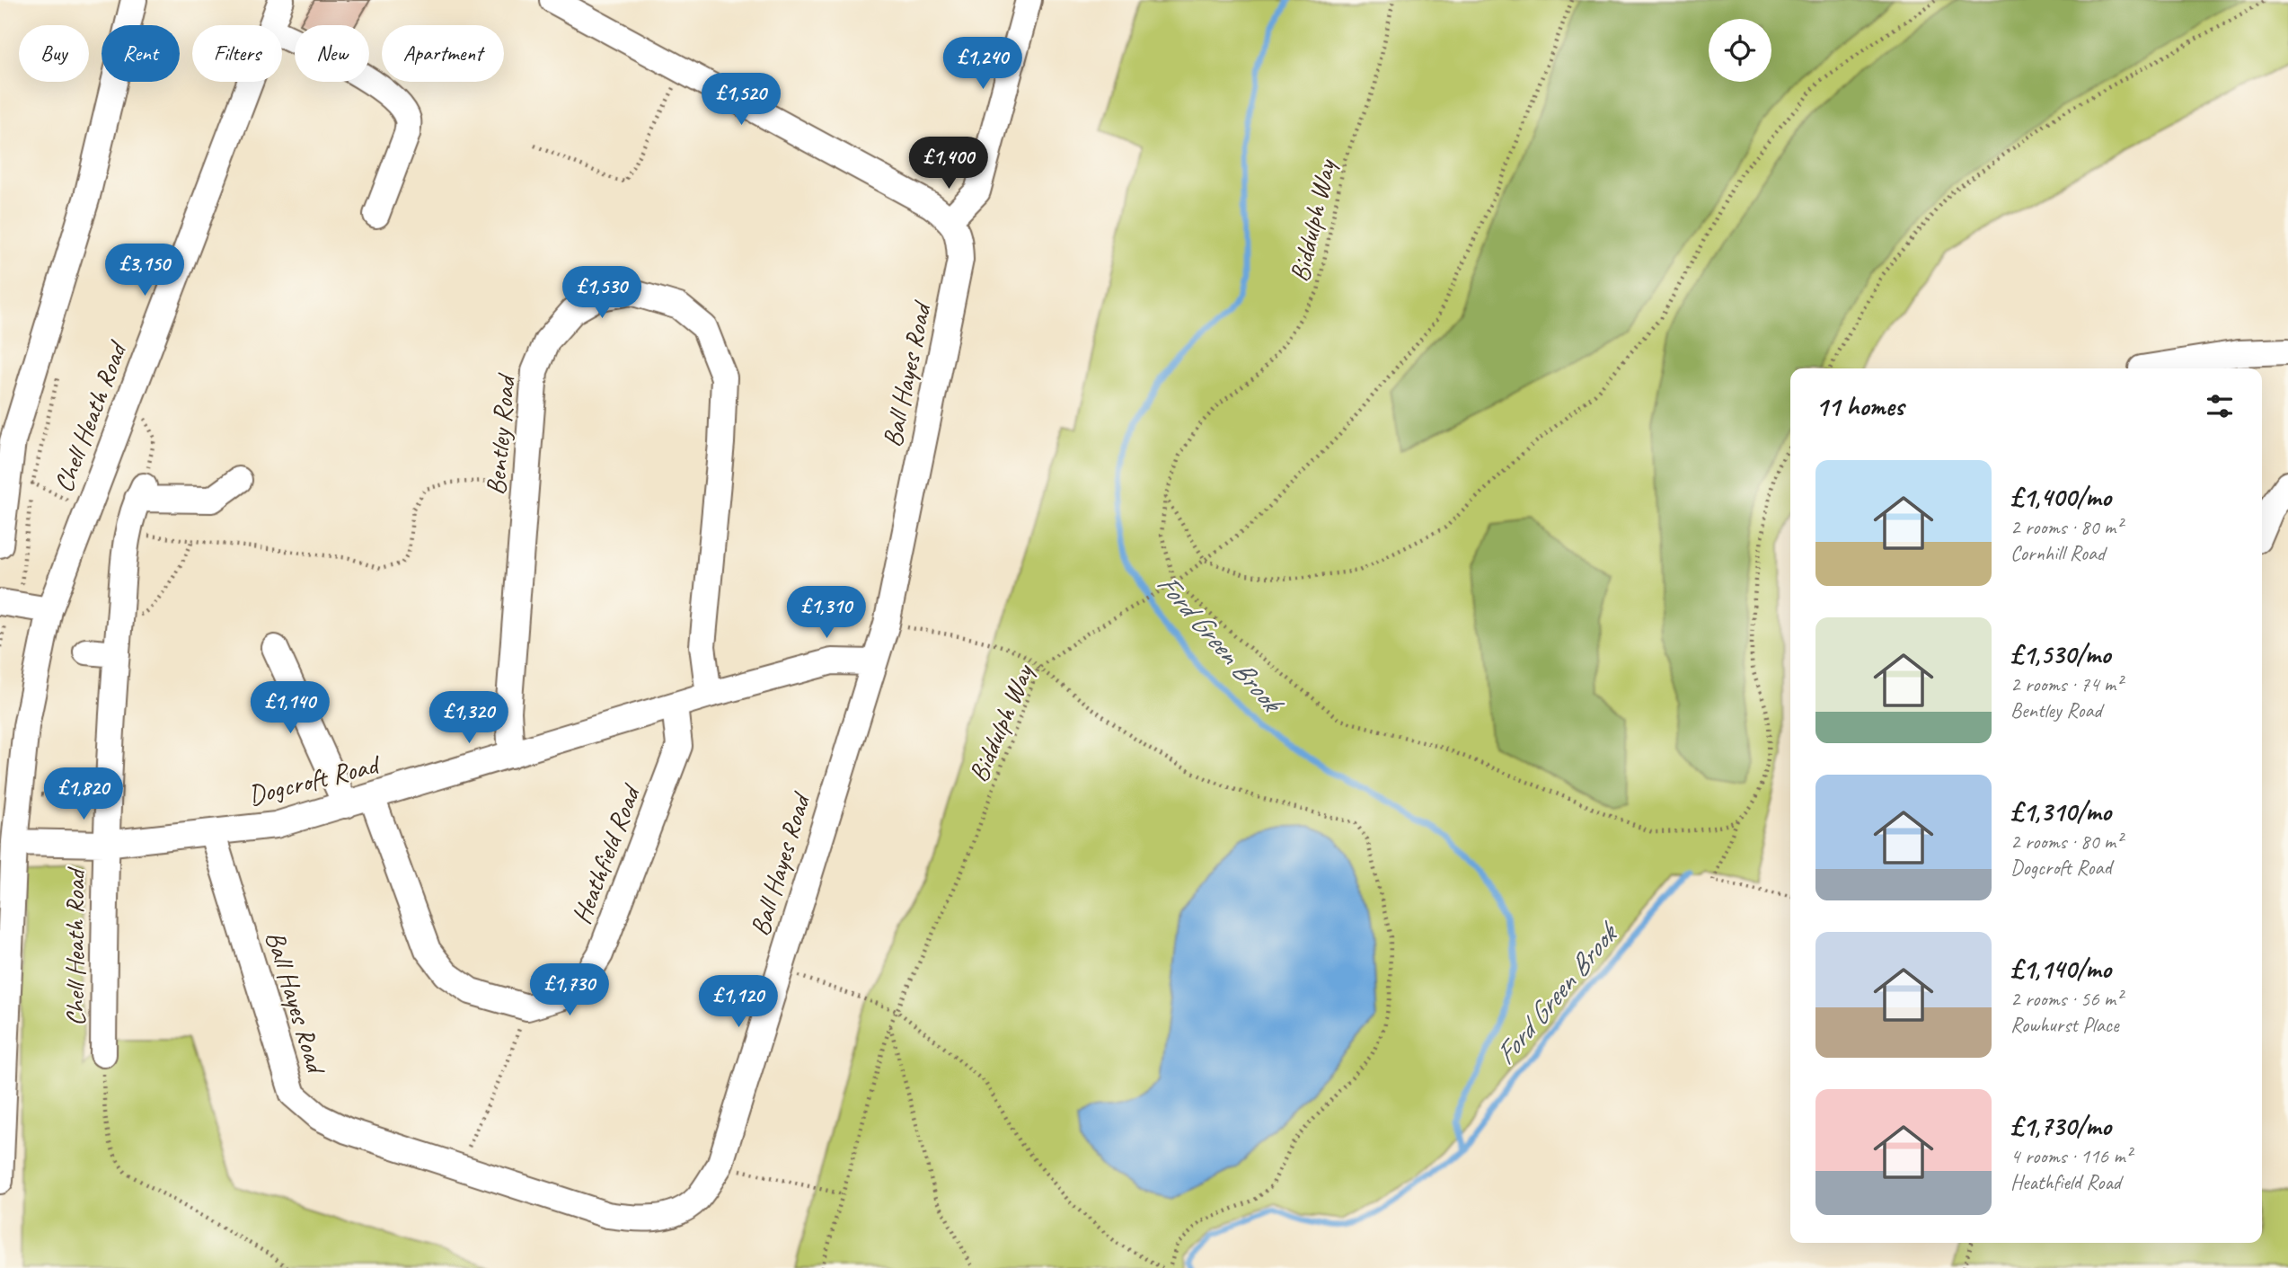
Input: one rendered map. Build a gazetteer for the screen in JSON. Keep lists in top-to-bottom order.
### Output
{
  "streets": {
    "street": [
      "Ball Hayes Road",
      "Chell Heath Road",
      "Bentley Road",
      "Dogcroft Road",
      "Heathfield Road"
    ],
    "path": ["Biddulph Way"]
  },
  "crossings": [
    ["Ball Hayes Road", "Dogcroft Road"],
    ["Chell Heath Road", "Dogcroft Road"],
    ["Bentley Road", "Dogcroft Road"],
    ["Dogcroft Road", "Heathfield Road"]
  ],
  "water": ["Ford Green Brook"],
  "page": {
    "chip": [
      "Buy",
      "Rent",
      "Filters",
      "New",
      "Apartment"
    ],
    "price": [
      "£1,240",
      "£1,520",
      "£1,400",
      "£3,150",
      "£1,530",
      "£1,310",
      "£1,140",
      "£1,320",
      "£1,820",
      "£1,730",
      "£1,120"
    ],
    "heading": "11 homes",
    "list": [
      {
        "name": "£1,400/mo",
        "note": "2 rooms · 80 m² · Cornhill Road"
      },
      {
        "name": "£1,530/mo",
        "note": "2 rooms · 74 m² · Bentley Road"
      },
      {
        "name": "£1,310/mo",
        "note": "2 rooms · 80 m² · Dogcroft Road"
      },
      {
        "name": "£1,140/mo",
        "note": "2 rooms · 56 m² · Rowhurst Place"
      },
      {
        "name": "£1,730/mo",
        "note": "4 rooms · 116 m² · Heathfield Road"
      }
    ]
  }
}
